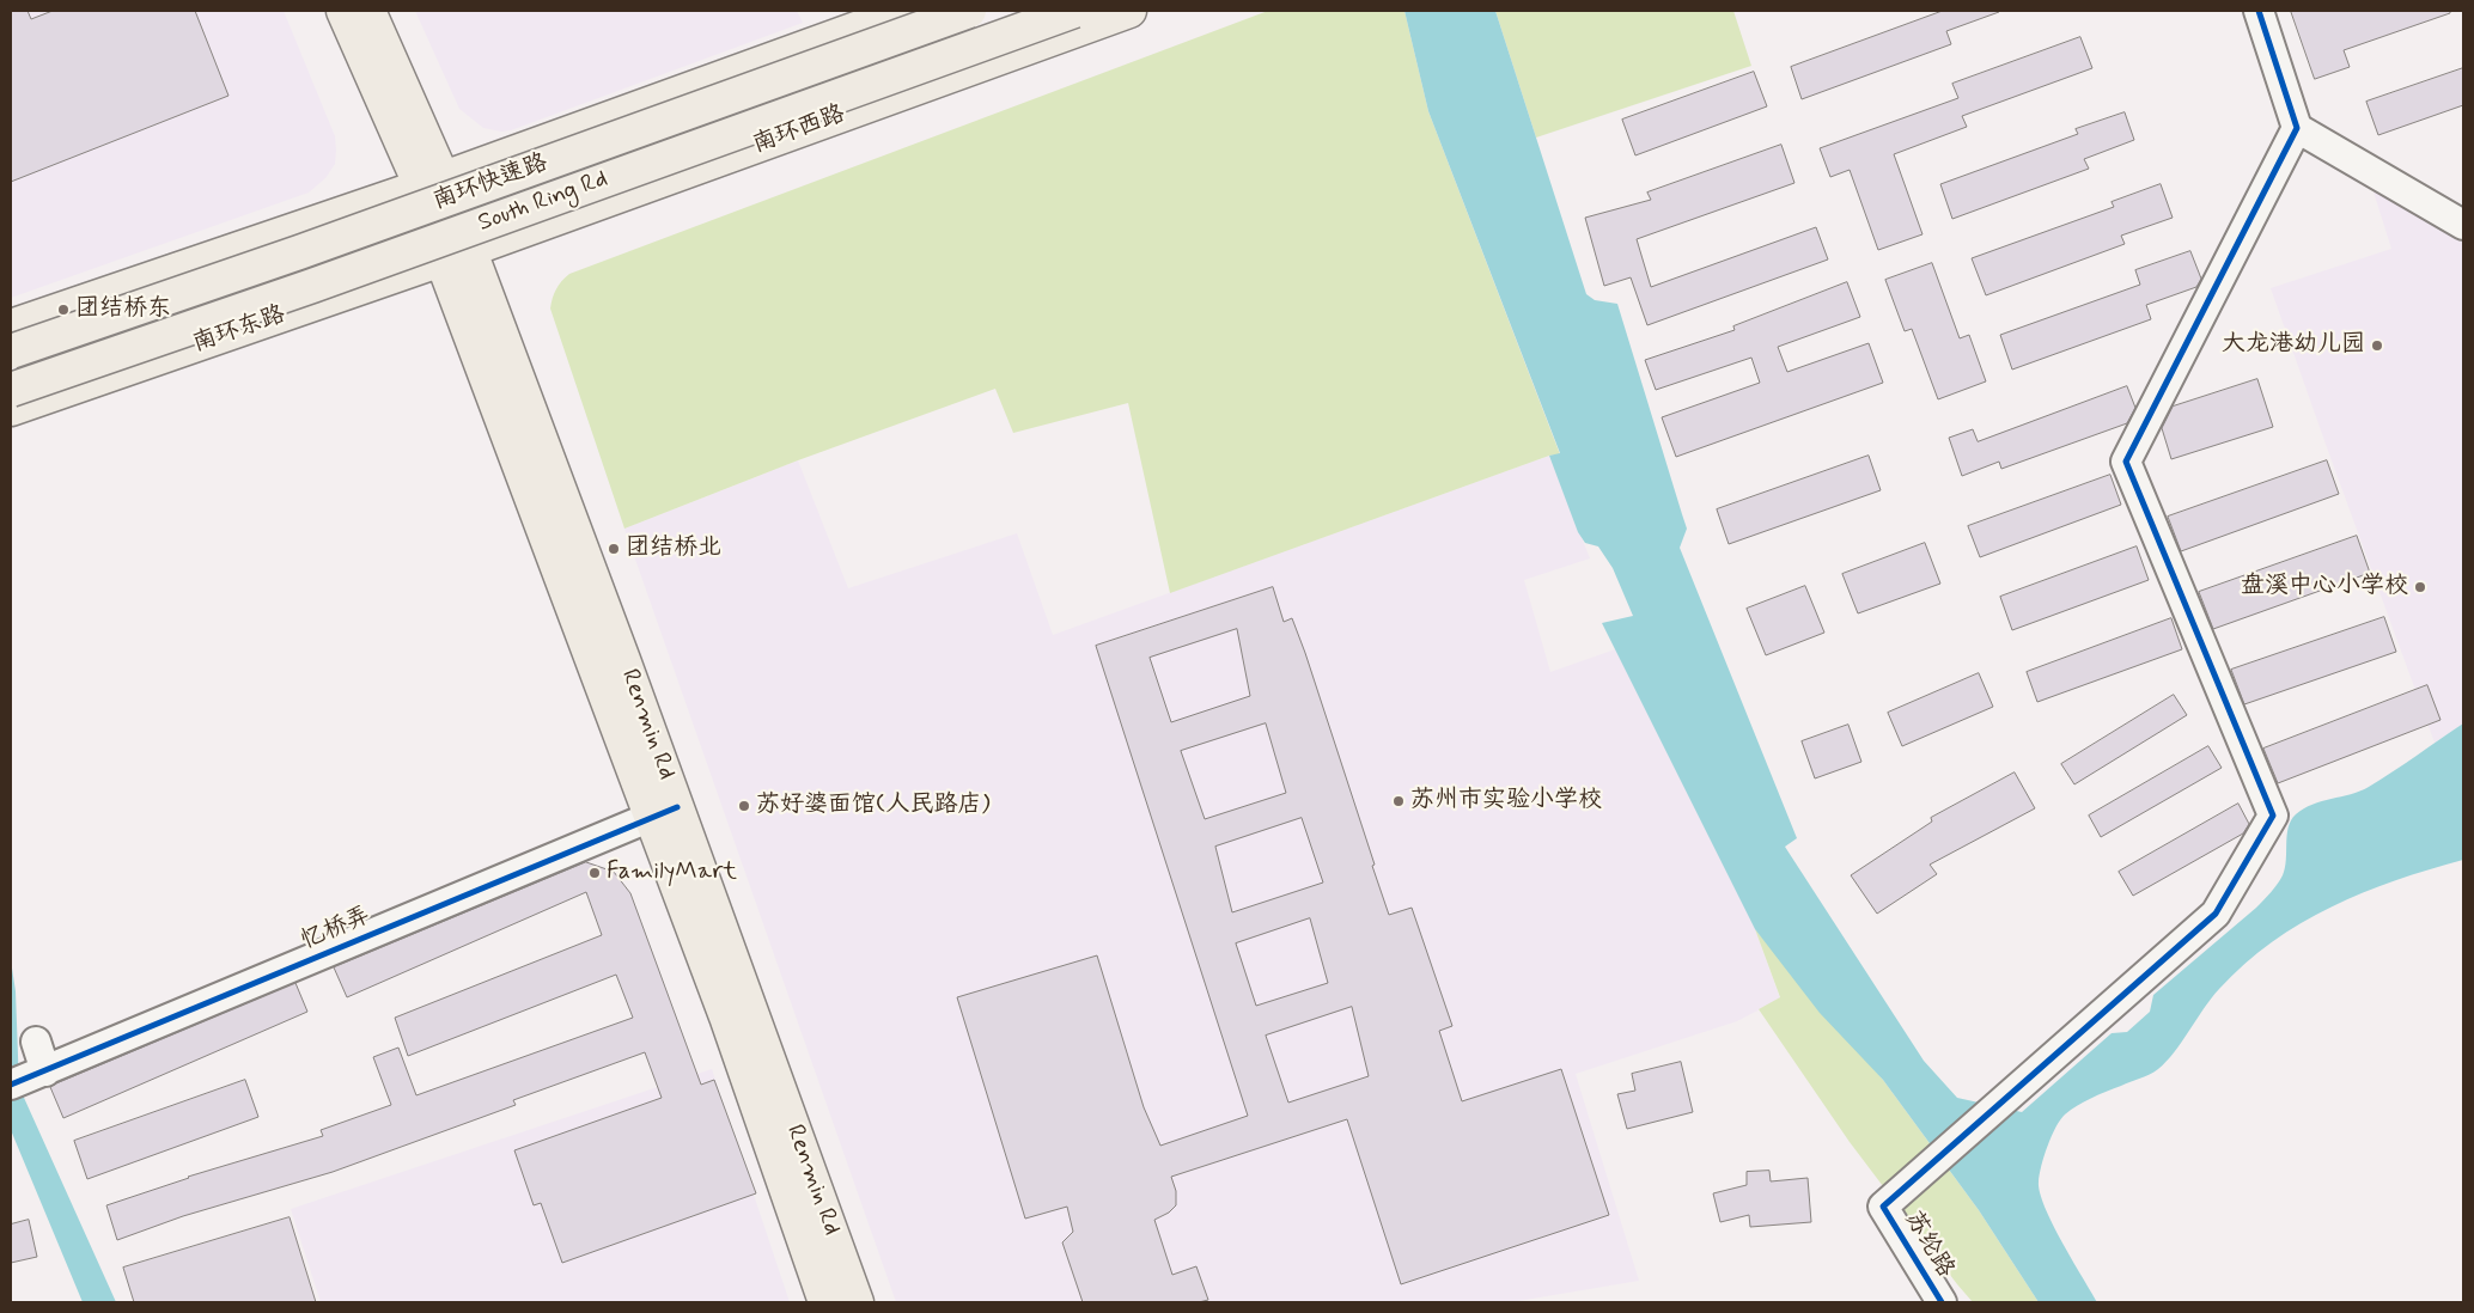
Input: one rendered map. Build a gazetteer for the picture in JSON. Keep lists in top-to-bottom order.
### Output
{
  "streets": {
    "main road": [
      "南环西路",
      "南环快速路",
      "South Ring Rd",
      "南环东路",
      "Renmin Rd"
    ],
    "street": ["忆桥弄", "苏纶路"]
  },
  "crossings": [
    ["南环西路", "南环东路"],
    ["南环西路", "Renmin Rd"],
    ["南环东路", "Renmin Rd"],
    ["Renmin Rd", "忆桥弄"]
  ],
  "places": [
    "团结桥东",
    "大龙港幼儿园",
    "团结桥北",
    "盘溪中心小学校",
    "苏州市实验小学校",
    "苏好婆面馆(人民路店)",
    "FamilyMart"
  ]
}
